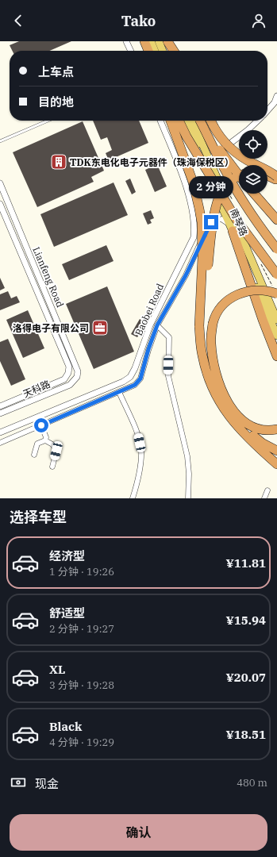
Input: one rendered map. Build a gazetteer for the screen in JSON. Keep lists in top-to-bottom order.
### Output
{
  "streets": {
    "main road": ["南琴路"],
    "street": ["Lianfeng Road", "Baobei Road", "天科路"]
  },
  "crossings": [
    ["Lianfeng Road", "天科路"]
  ],
  "places": {
    "building": ["TDK东电化电子元器件（珠海保税区）"],
    "office": ["洛得电子有限公司"]
  },
  "page": {
    "header": "Tako",
    "banner": ["上车点", "目的地"],
    "bubble": "2 分钟",
    "heading": "选择车型",
    "list": [
      {
        "name": "经济型",
        "note": "1 分钟 · 19:26",
        "value": "¥11.81"
      },
      {
        "name": "舒适型",
        "note": "2 分钟 · 19:27",
        "value": "¥15.94"
      },
      {
        "name": "XL",
        "note": "3 分钟 · 19:28",
        "value": "¥20.07"
      },
      {
        "name": "Black",
        "note": "4 分钟 · 19:29",
        "value": "¥18.51"
      }
    ],
    "pay": ["现金", "480 m"],
    "buttons": "确认"
  }
}
